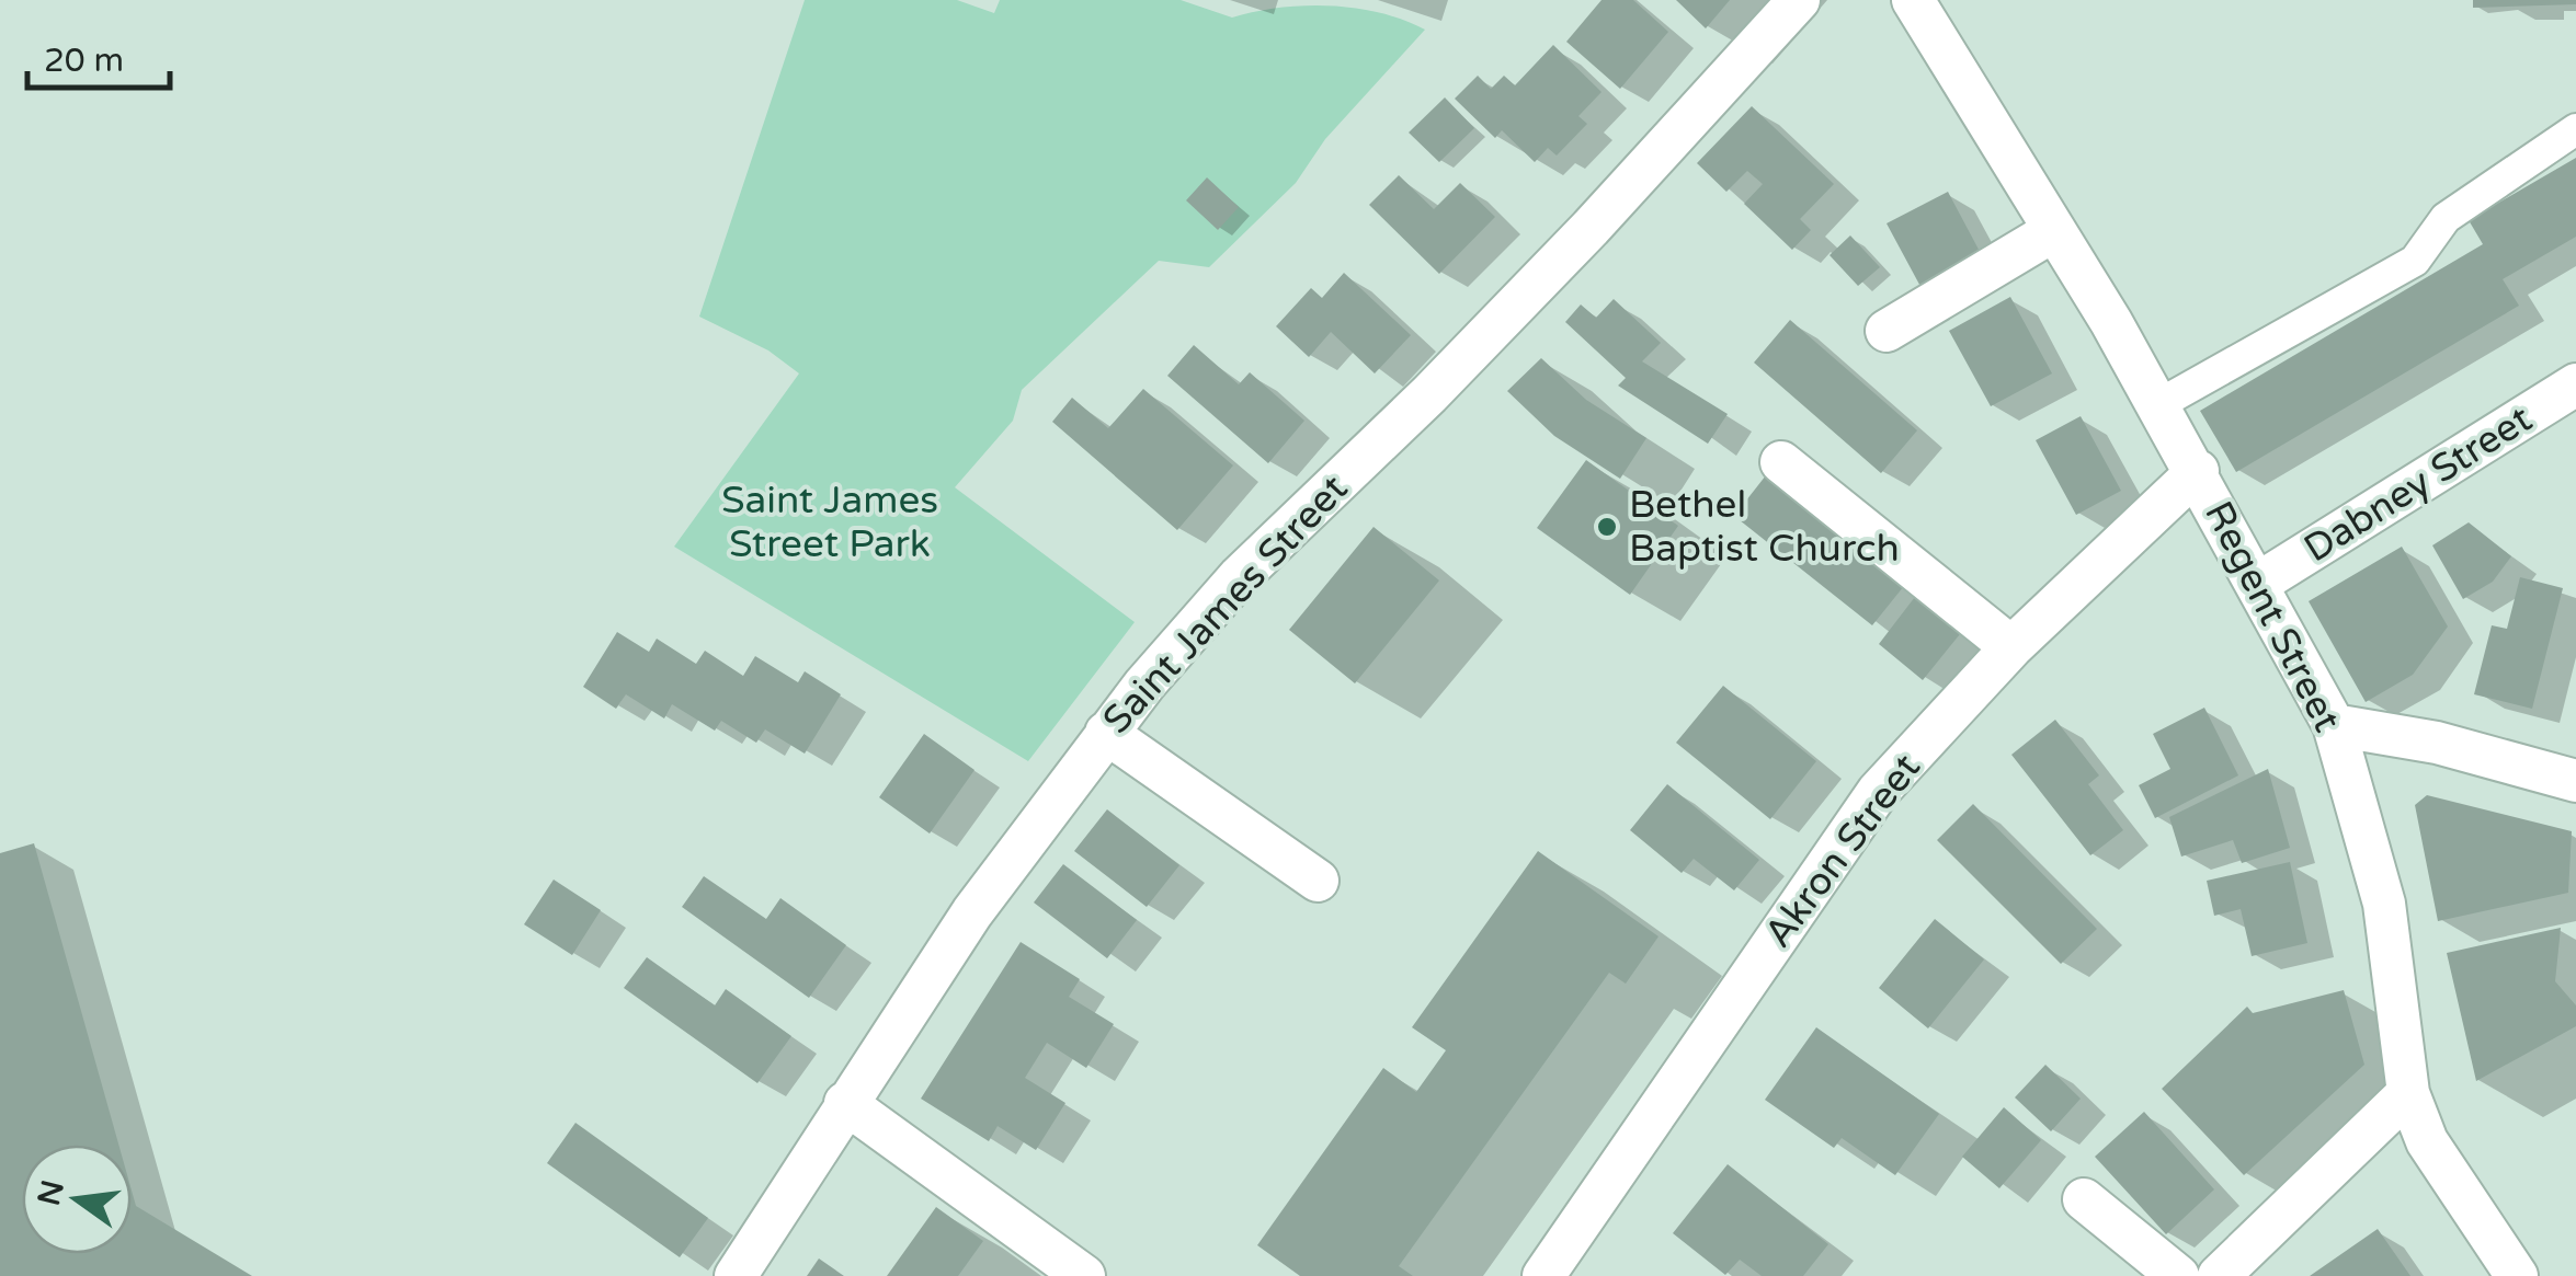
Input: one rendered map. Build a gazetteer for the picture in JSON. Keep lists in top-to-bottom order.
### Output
{
  "streets": {
    "street": [
      "Dabney Street",
      "Saint James Street",
      "Regent Street",
      "Akron Street"
    ]
  },
  "crossings": [
    ["Dabney Street", "Regent Street"],
    ["Regent Street", "Akron Street"]
  ],
  "parks": ["Saint James Street Park"],
  "places": ["Bethel Baptist Church"],
  "scale_bar": "20 m",
  "north": "left"
}
